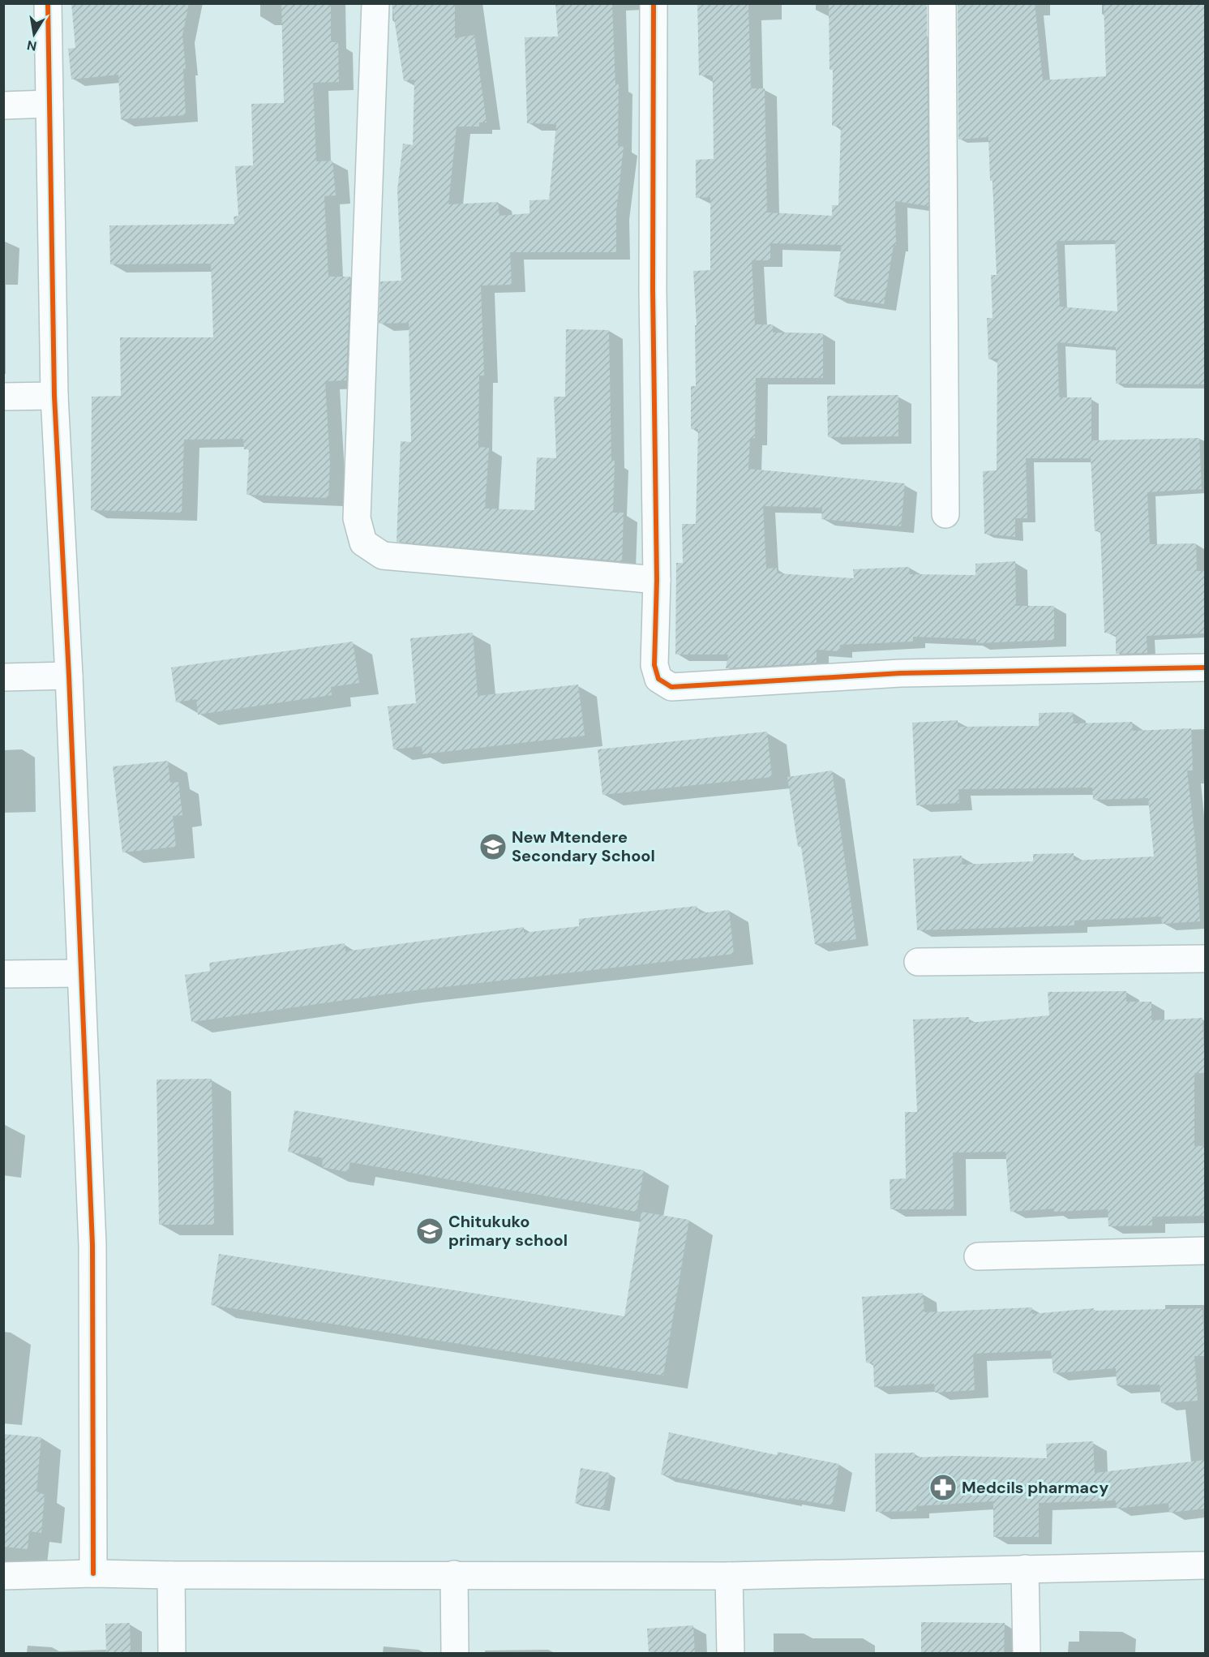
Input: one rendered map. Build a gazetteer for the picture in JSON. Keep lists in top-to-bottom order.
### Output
{
  "places": {
    "school or university": ["New Mtendere Secondary School", "Chitukuko primary school"],
    "pharmacy": ["Medcils pharmacy"]
  },
  "north": "bottom"
}
